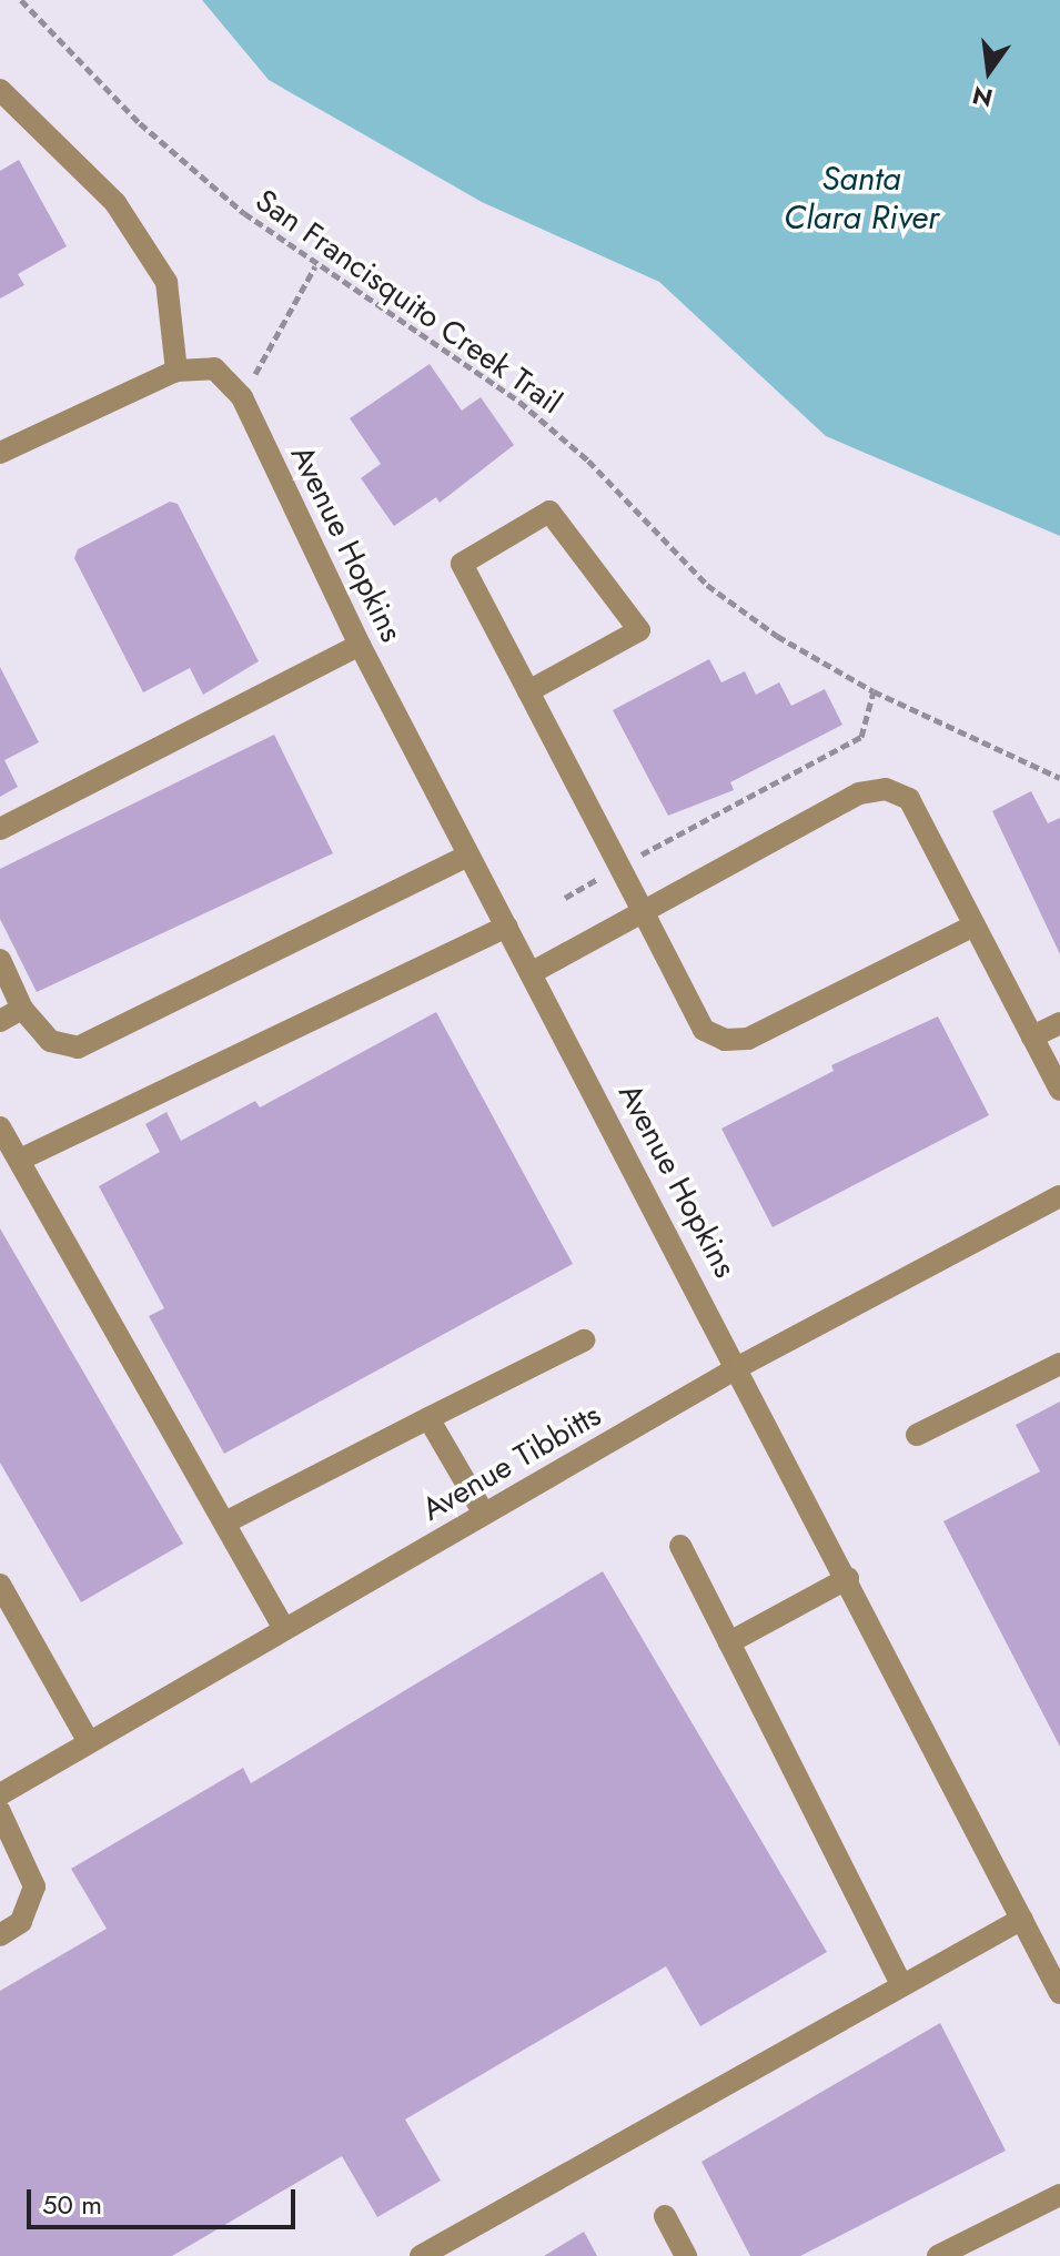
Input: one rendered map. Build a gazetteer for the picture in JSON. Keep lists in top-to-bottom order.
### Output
{
  "streets": {
    "street": ["Avenue Hopkins", "Avenue Tibbitts"],
    "path": ["San Francisquito Creek Trail"]
  },
  "crossings": [
    ["Avenue Hopkins", "Avenue Tibbitts"]
  ],
  "water": ["Santa Clara River"],
  "scale_bar": "50 m",
  "north": "bottom"
}
